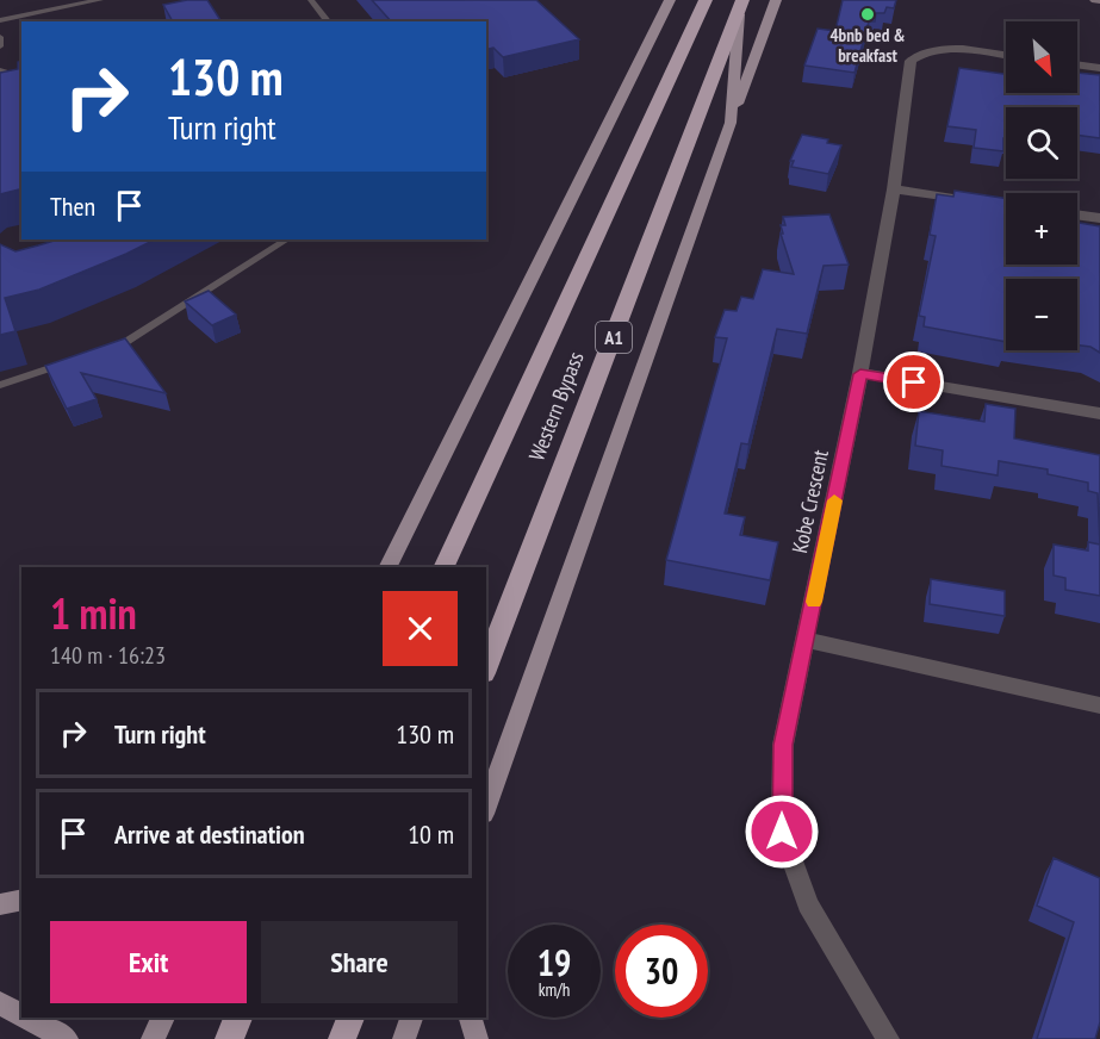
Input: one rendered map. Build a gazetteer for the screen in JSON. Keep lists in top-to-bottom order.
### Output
{
  "streets": {
    "highway": ["A1", "Western Bypass"],
    "street": ["Kobe Crescent"]
  },
  "places": ["4bnb bed & breakfast"],
  "north": "bottom right",
  "page": {
    "map_buttons": ["+", "−"],
    "turn": ["130 m", "Turn right"],
    "then": "Then",
    "heading": ["1 min", "140 m · 16:23"],
    "list": [
      {
        "name": "Turn right",
        "value": "130 m"
      },
      {
        "name": "Arrive at destination",
        "value": "10 m"
      }
    ],
    "buttons": ["Exit", "Share"],
    "speed": "19 km/h",
    "limit": "30"
  }
}
